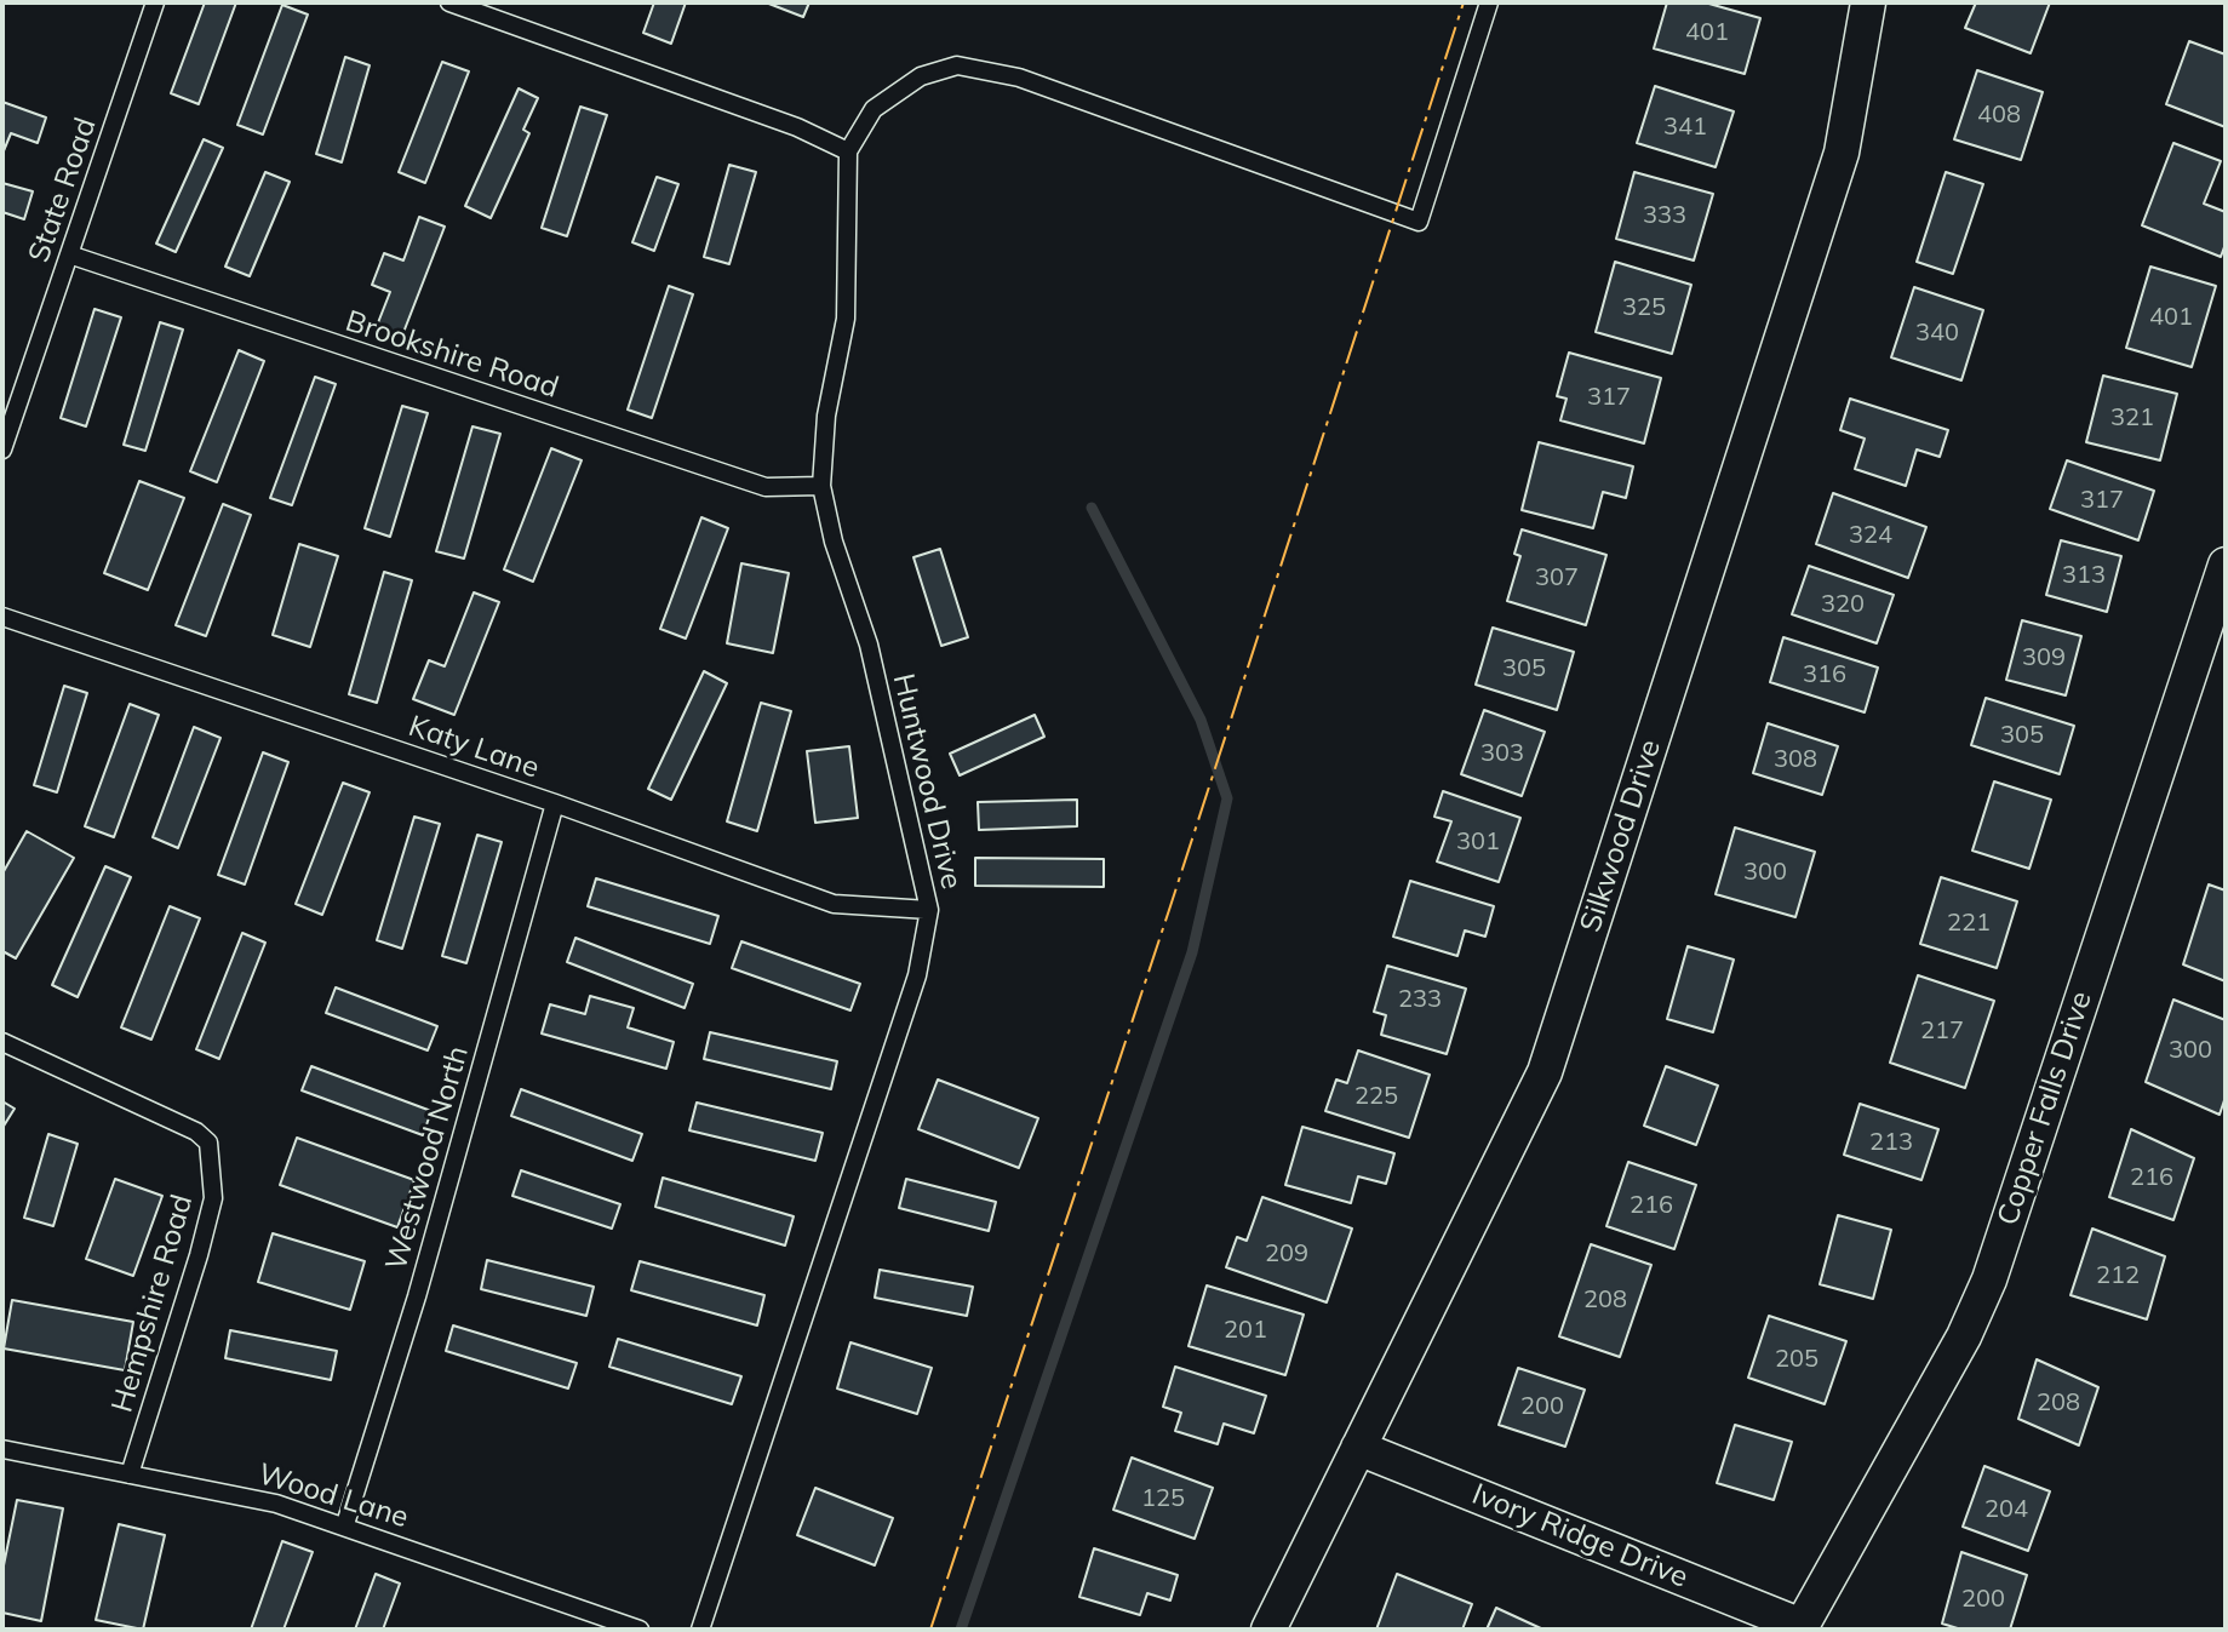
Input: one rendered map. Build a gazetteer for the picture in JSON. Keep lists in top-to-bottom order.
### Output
{
  "streets": {
    "street": ["Silkwood Drive", "Copper Falls Drive", "Ivory Ridge Drive"],
    "lane": [
      "State Road",
      "Brookshire Road",
      "Katy Lane",
      "Huntwood Drive",
      "Westwood North",
      "Hempshire Road",
      "Wood Lane"
    ]
  },
  "crossings": [
    ["State Road", "Brookshire Road"],
    ["Brookshire Road", "Huntwood Drive"],
    ["Katy Lane", "Huntwood Drive"],
    ["Katy Lane", "Westwood North"],
    ["Silkwood Drive", "Ivory Ridge Drive"],
    ["Copper Falls Drive", "Ivory Ridge Drive"],
    ["Westwood North", "Wood Lane"],
    ["Hempshire Road", "Wood Lane"]
  ],
  "house_numbers": [
    "401",
    "408",
    "341",
    "333",
    "325",
    "401",
    "340",
    "317",
    "321",
    "317",
    "324",
    "313",
    "307",
    "320",
    "309",
    "305",
    "316",
    "305",
    "303",
    "308",
    "301",
    "300",
    "221",
    "233",
    "217",
    "300",
    "225",
    "213",
    "216",
    "216",
    "209",
    "212",
    "208",
    "201",
    "205",
    "208",
    "200",
    "125",
    "204",
    "200"
  ]
}
